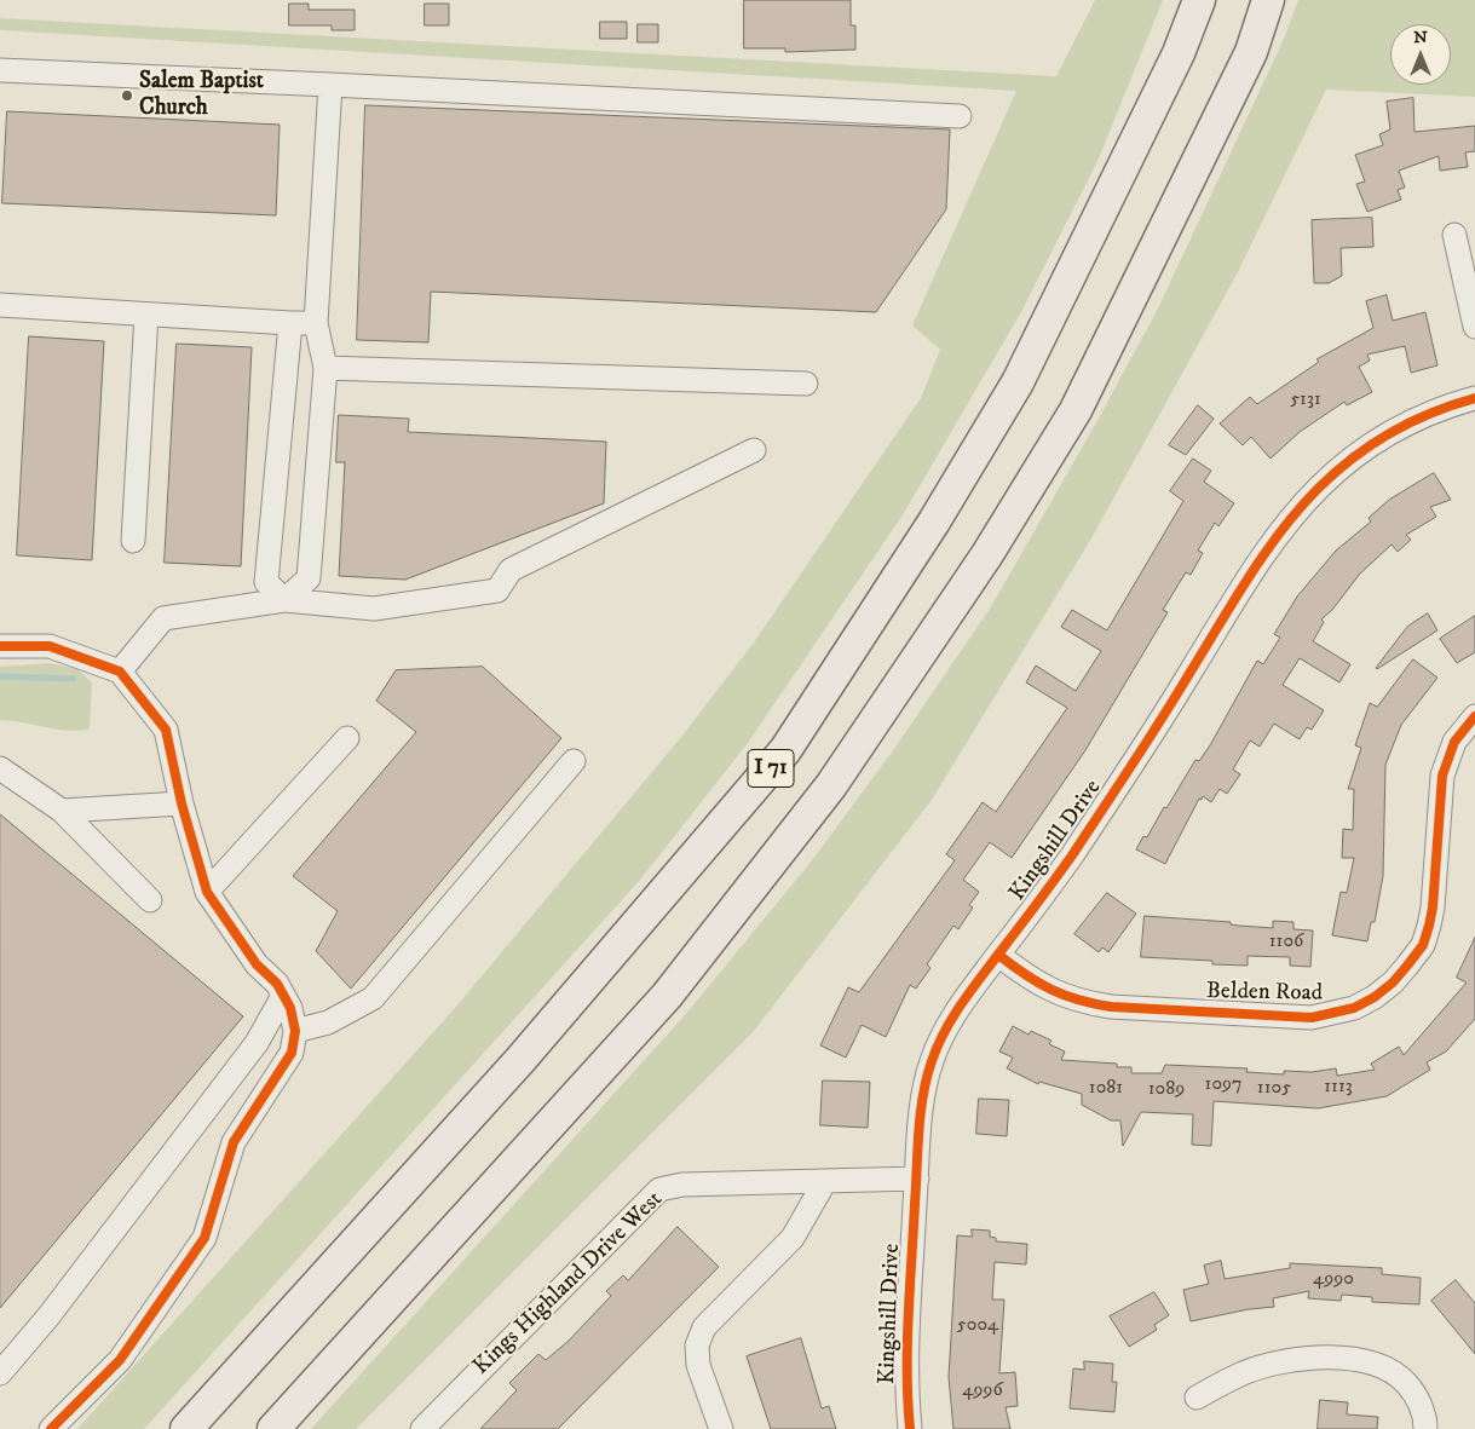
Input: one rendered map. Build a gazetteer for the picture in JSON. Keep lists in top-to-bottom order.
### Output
{
  "streets": {
    "highway": ["I 71"],
    "street": ["Kingshill Drive", "Belden Road", "Kings Highland Drive West"]
  },
  "crossings": [
    ["Kingshill Drive", "Belden Road"],
    ["Kingshill Drive", "Kings Highland Drive West"]
  ],
  "places": ["Salem Baptist Church"],
  "house_numbers": [
    "5131",
    "1106",
    "1097",
    "1113",
    "1081",
    "1105",
    "1089",
    "4990",
    "5004",
    "4996"
  ],
  "north": "top"
}
